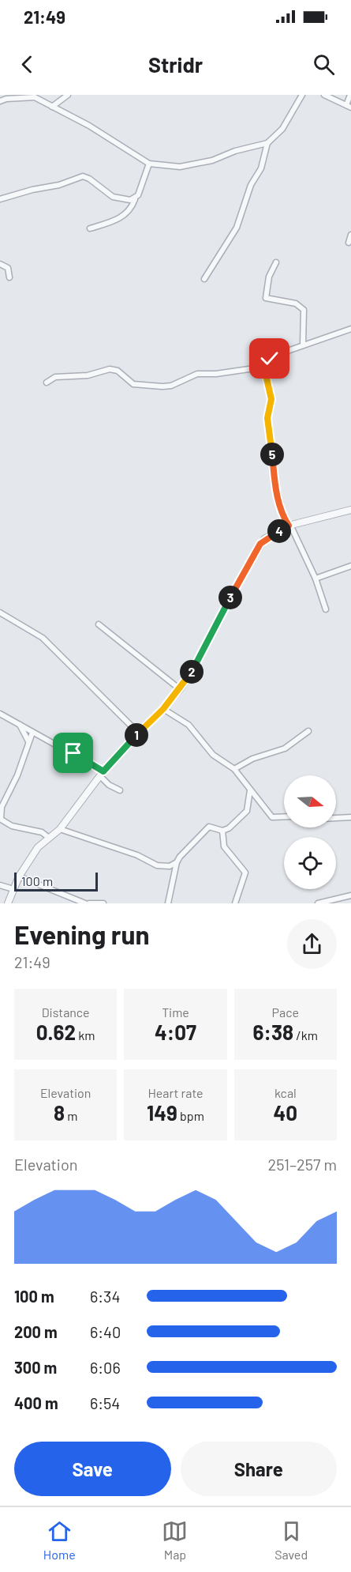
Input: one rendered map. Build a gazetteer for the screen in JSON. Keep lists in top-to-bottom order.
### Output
{
  "scale_bar": "100 m",
  "north": "right",
  "page": {
    "status": "21:49",
    "header": "Stridr",
    "pins": [
      "5",
      "4",
      "3",
      "2",
      "1"
    ],
    "scale": "100 m",
    "heading": ["Evening run", "21:49"],
    "stats": [
      ["Distance", "0.62 km"],
      ["Time", "4:07"],
      ["Pace", "6:38 /km"],
      ["Elevation", "8 m"],
      ["Heart rate", "149 bpm"],
      ["kcal", "40"]
    ],
    "chart": ["Elevation", "251–257 m"],
    "list": [
      {
        "name": "100 m",
        "note": "6:34"
      },
      {
        "name": "200 m",
        "note": "6:40"
      },
      {
        "name": "300 m",
        "note": "6:06"
      },
      {
        "name": "400 m",
        "note": "6:54"
      }
    ],
    "buttons": ["Save", "Share"],
    "tabs": ["Home", "Map", "Saved"]
  }
}
